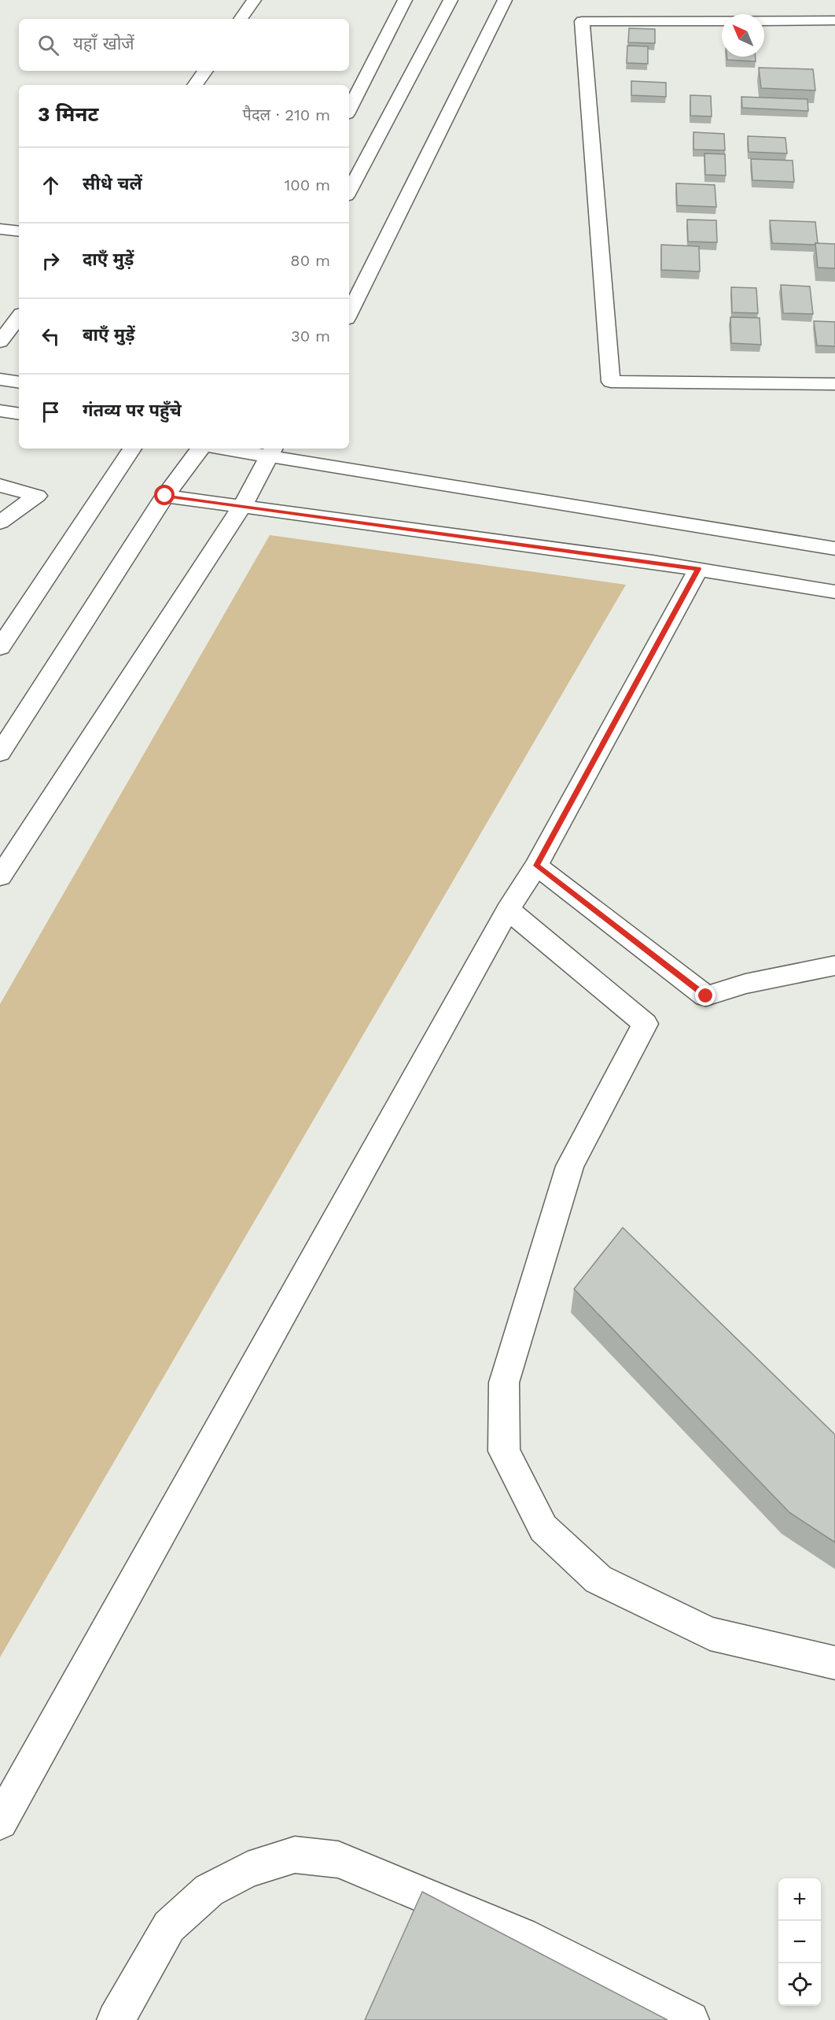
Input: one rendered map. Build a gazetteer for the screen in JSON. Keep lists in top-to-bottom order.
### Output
{
  "north": "top left",
  "page": {
    "search": "यहाँ खोजें",
    "heading": ["3 मिनट", "पैदल · 210 m"],
    "list": [
      ["सीधे चलें", "100 m"],
      ["दाएँ मुड़ें", "80 m"],
      ["बाएँ मुड़ें", "30 m"],
      "गंतव्य पर पहुँचे"
    ],
    "map_buttons": ["+", "−"]
  }
}
